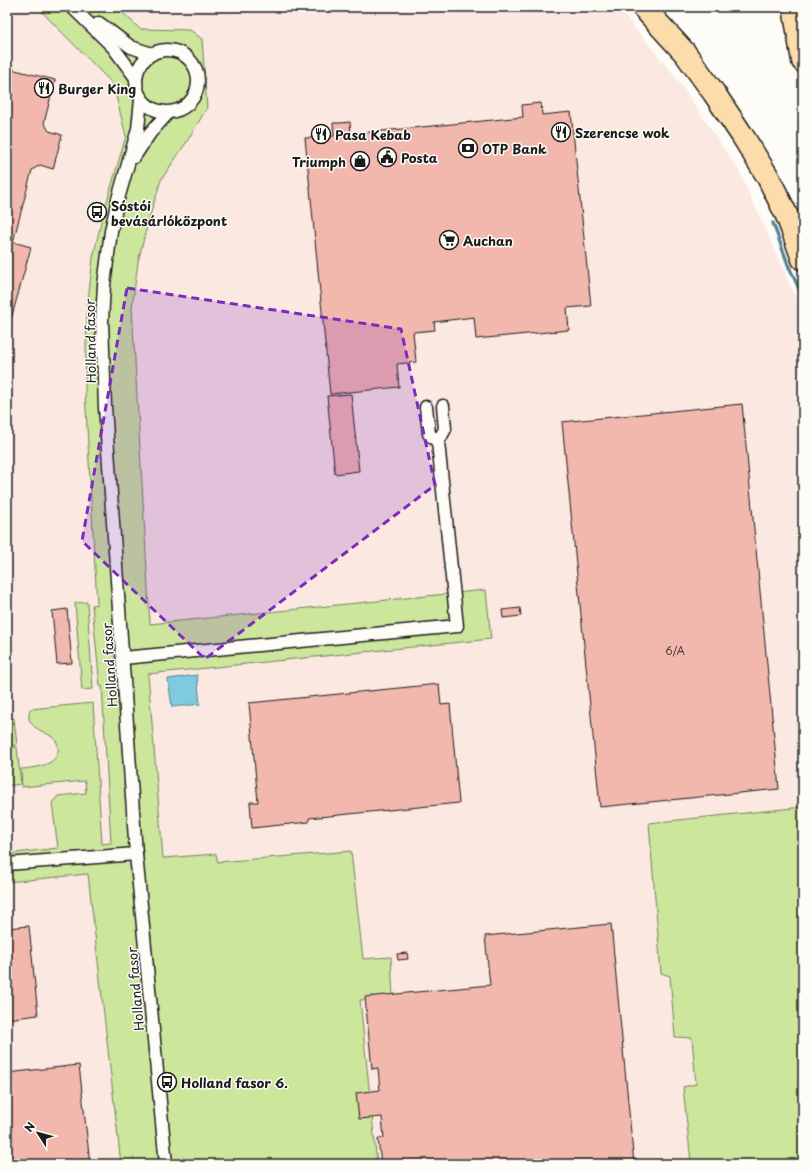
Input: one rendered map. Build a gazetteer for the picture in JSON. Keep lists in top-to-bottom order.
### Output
{
  "streets": {
    "street": ["Holland fasor"]
  },
  "places": {
    "restaurant": ["Burger King", "Szerencse wok", "Pasa Kebab"],
    "bank": ["OTP Bank"],
    "public building": ["Posta"],
    "shop": ["Triumph"],
    "bus stop": ["Sóstói bevásárlóközpont", "Holland fasor 6."],
    "supermarket": ["Auchan"]
  },
  "house_numbers": ["6/A"],
  "north": "top left"
}
